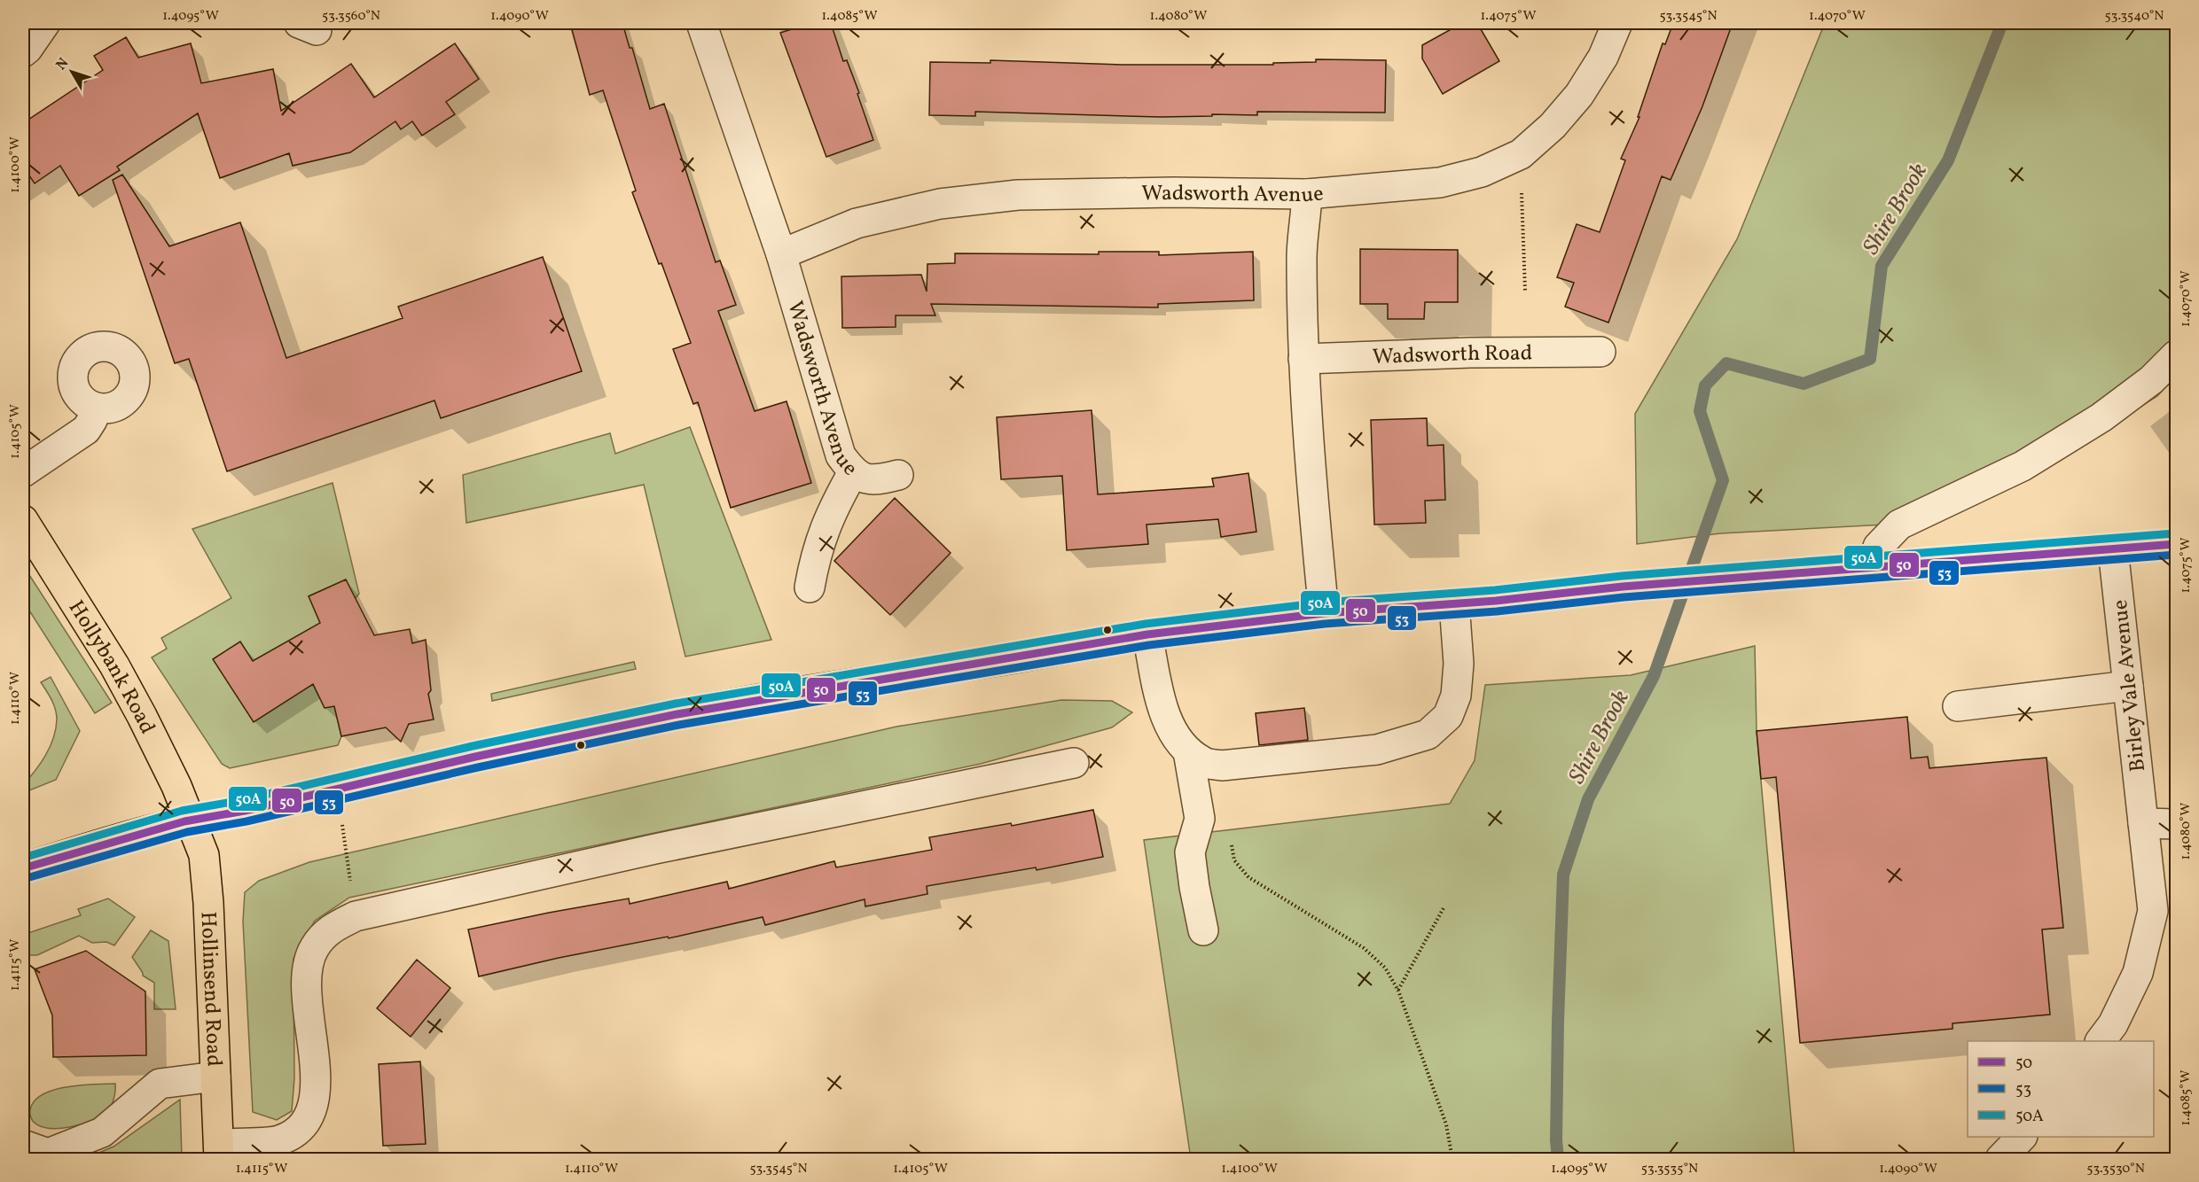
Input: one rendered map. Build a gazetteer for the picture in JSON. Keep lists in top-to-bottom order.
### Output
{
  "streets": {
    "main road": ["Hollybank Road", "Hollinsend Road"],
    "street": ["Wadsworth Avenue", "Wadsworth Road", "Birley Vale Avenue"]
  },
  "crossings": [
    ["Hollybank Road", "Hollinsend Road"]
  ],
  "water": ["Shire Brook"],
  "lines": ["transit line 50A", "transit line 50", "transit line 53"],
  "legend": ["50", "53", "50A"],
  "north": "top left",
  "coordinates": [
    "1.4095°W",
    "53.3560°N",
    "1.4090°W",
    "1.4085°W",
    "1.4080°W",
    "1.4075°W",
    "53.3545°N",
    "1.4070°W",
    "53.3540°N",
    "1.4100°W",
    "1.4105°W",
    "1.4110°W",
    "1.4115°W",
    "53.3535°N",
    "53.3530°N"
  ]
}
